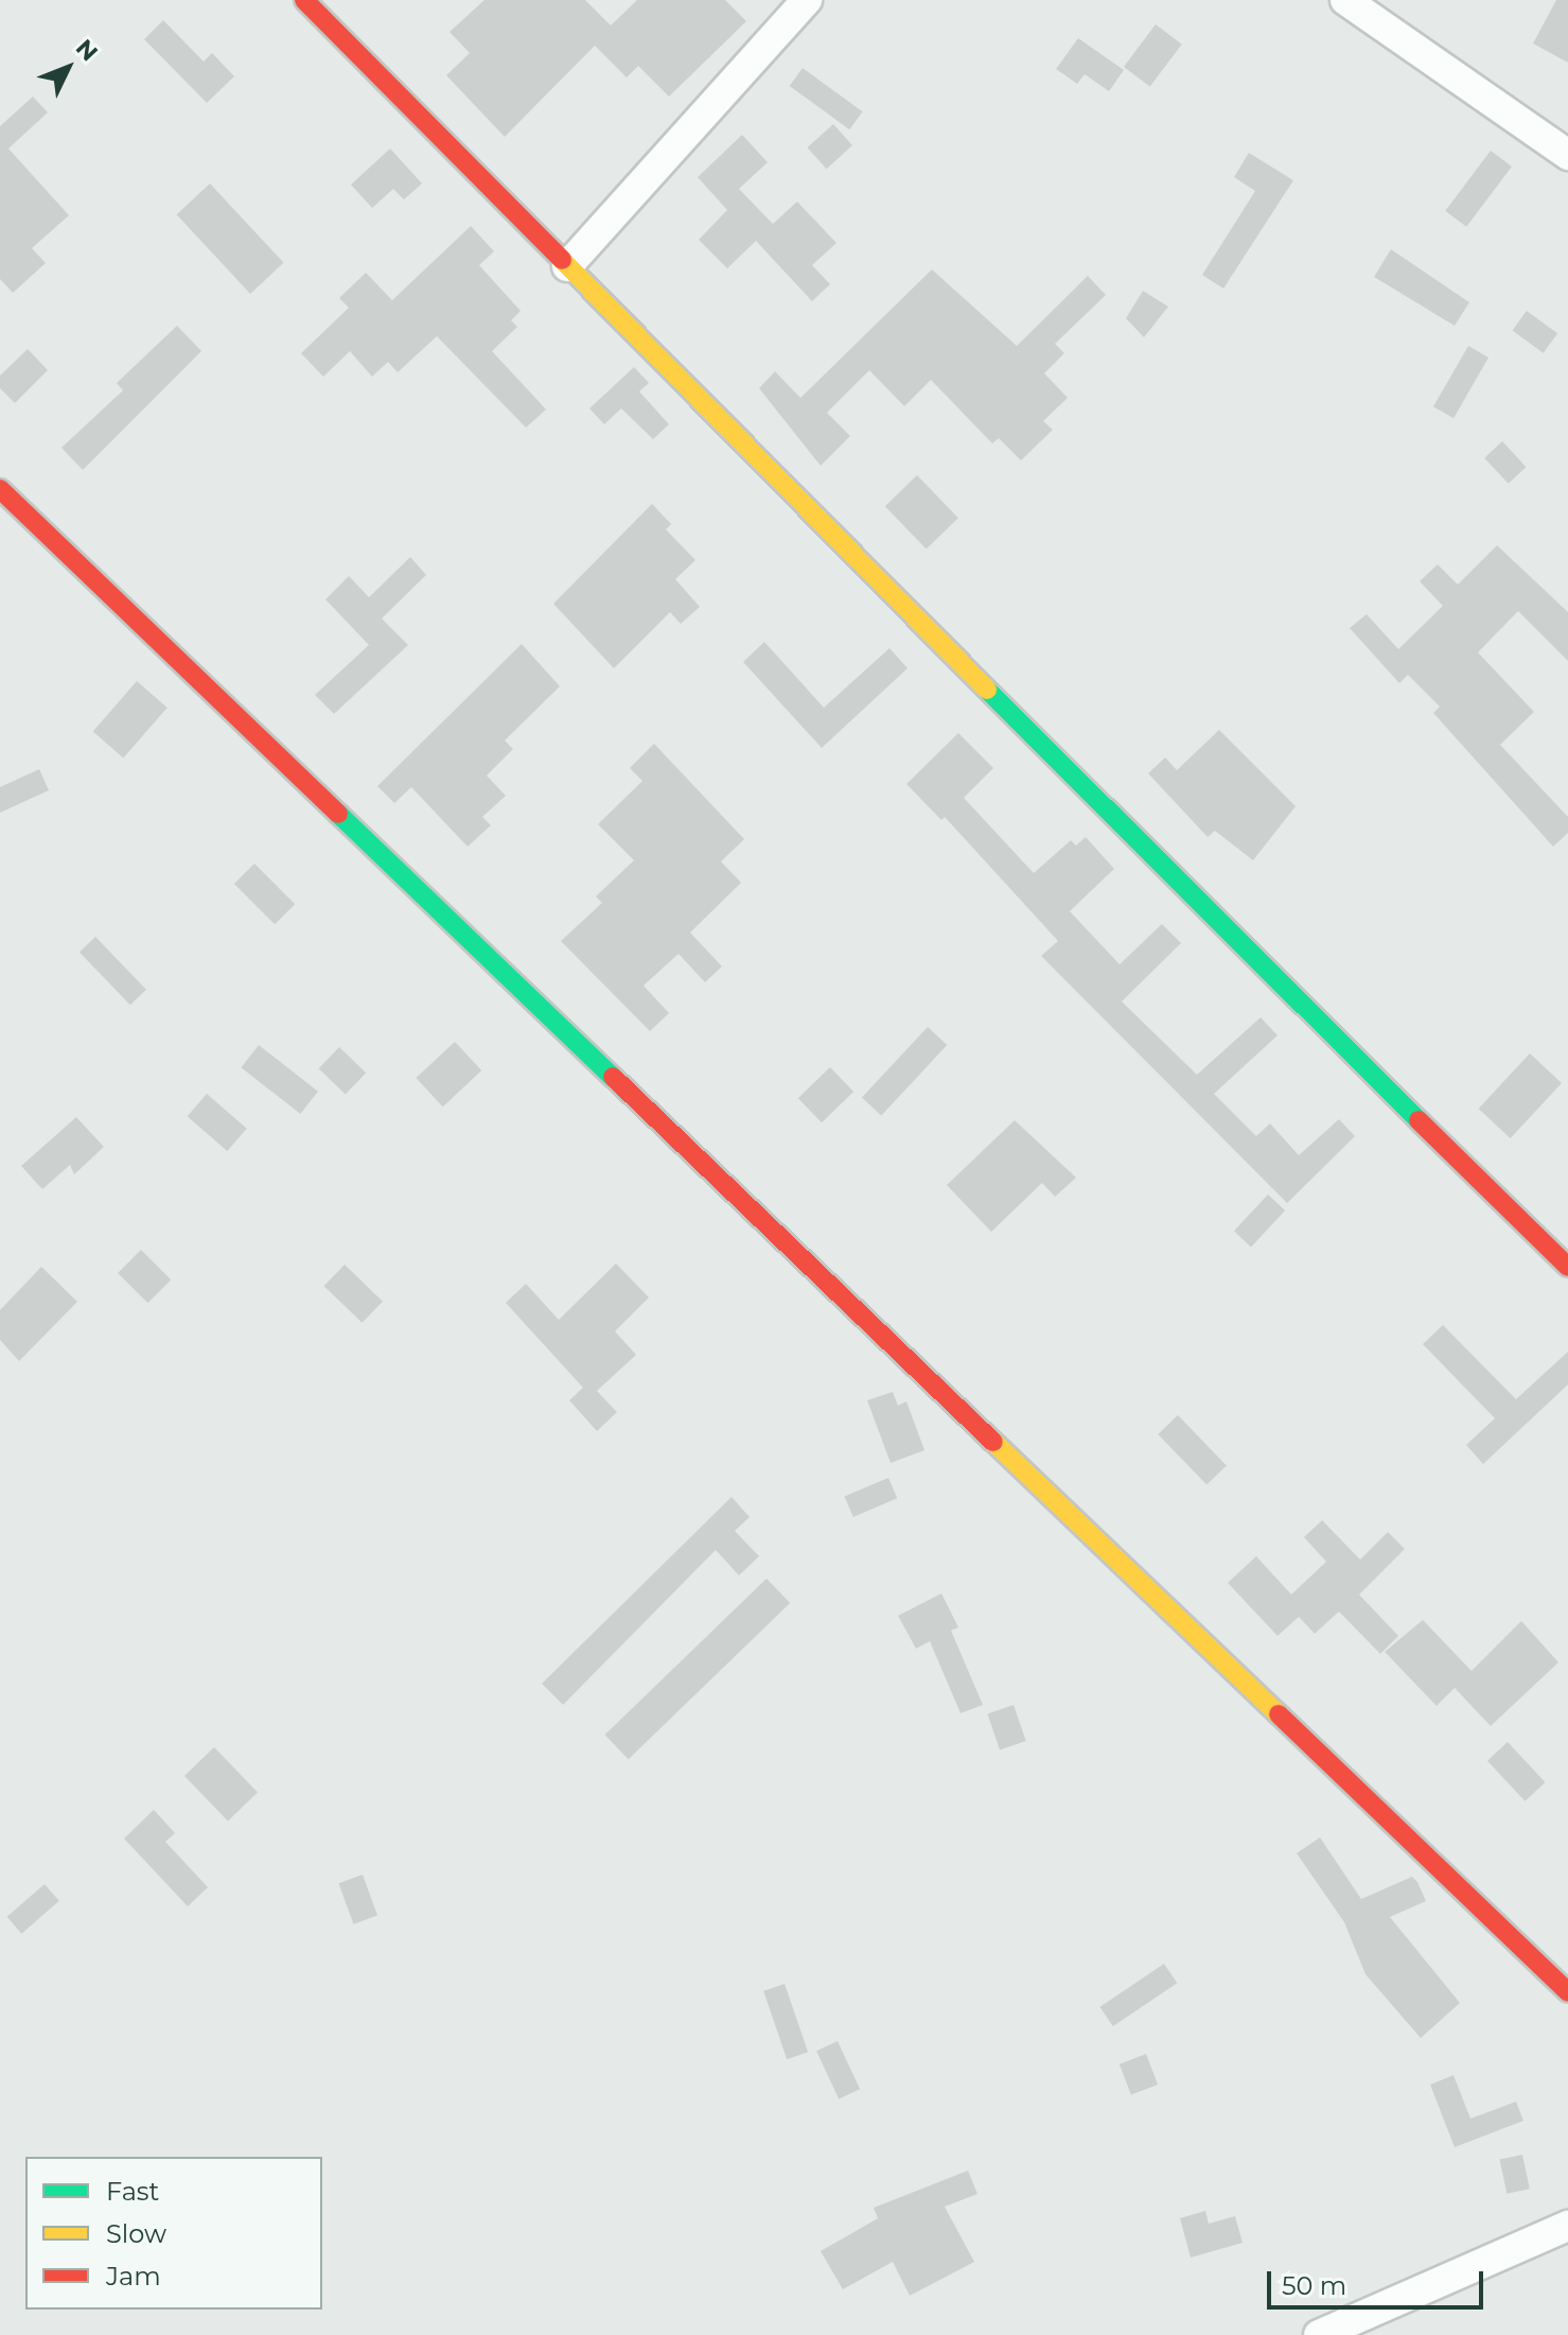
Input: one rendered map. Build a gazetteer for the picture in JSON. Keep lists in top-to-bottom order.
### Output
{
  "legend": ["Fast", "Slow", "Jam"],
  "scale_bar": "50 m",
  "north": "top right"
}
